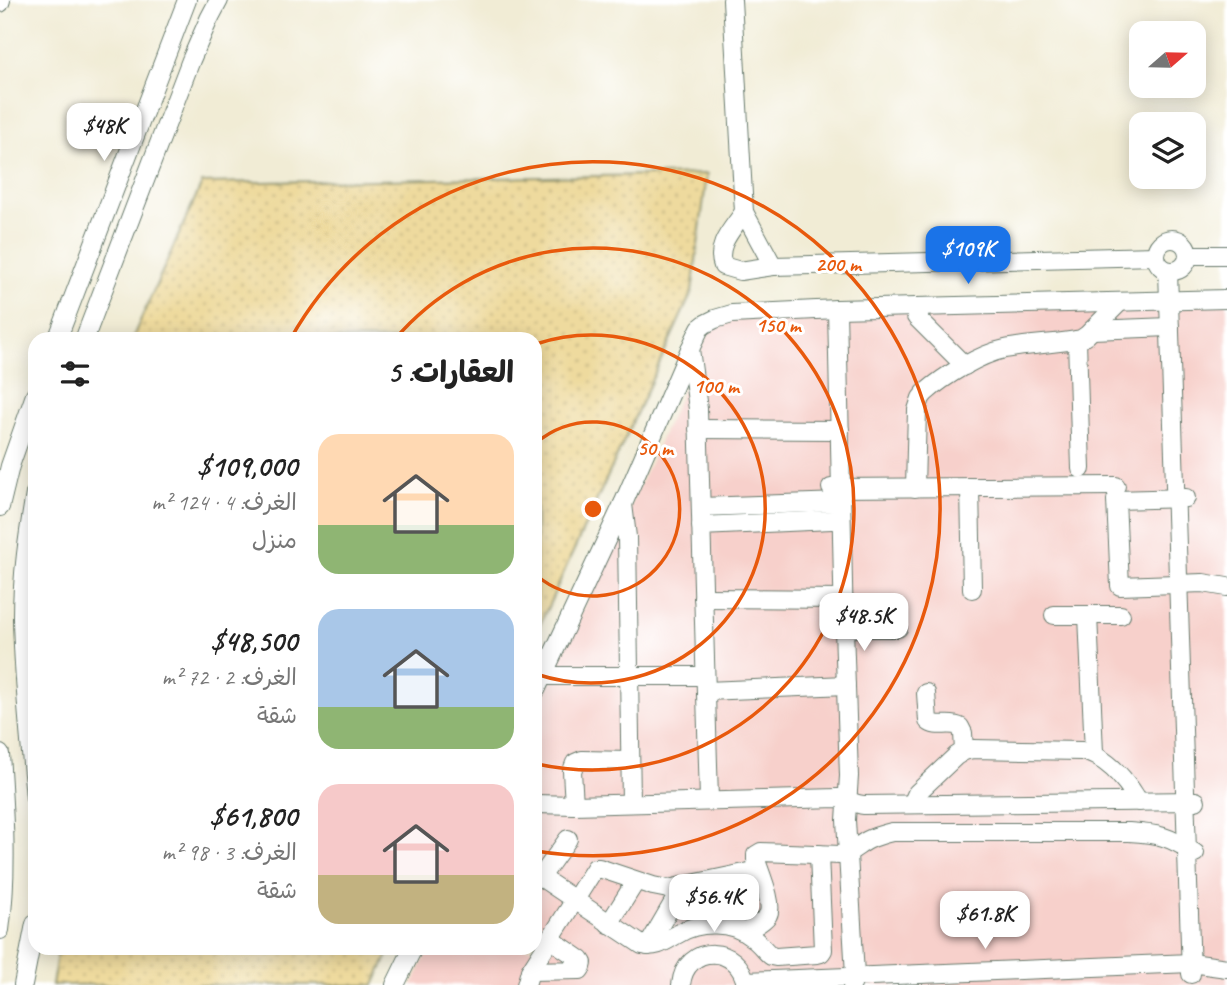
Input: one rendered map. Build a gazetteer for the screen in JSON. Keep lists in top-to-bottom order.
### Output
{
  "north": "right",
  "page": {
    "price": [
      "$48K",
      "$109K",
      "$48.5K",
      "$56.4K",
      "$61.8K"
    ],
    "heading": "العقارات: 5",
    "list": [
      {
        "name": "$109,000",
        "note": "الغرف: 4 · 124 m² · منزل"
      },
      {
        "name": "$48,500",
        "note": "الغرف: 2 · 72 m² · شقة"
      },
      {
        "name": "$61,800",
        "note": "الغرف: 3 · 98 m² · شقة"
      }
    ]
  },
  "rings": [
    "200 m",
    "150 m",
    "100 m",
    "50 m"
  ]
}
